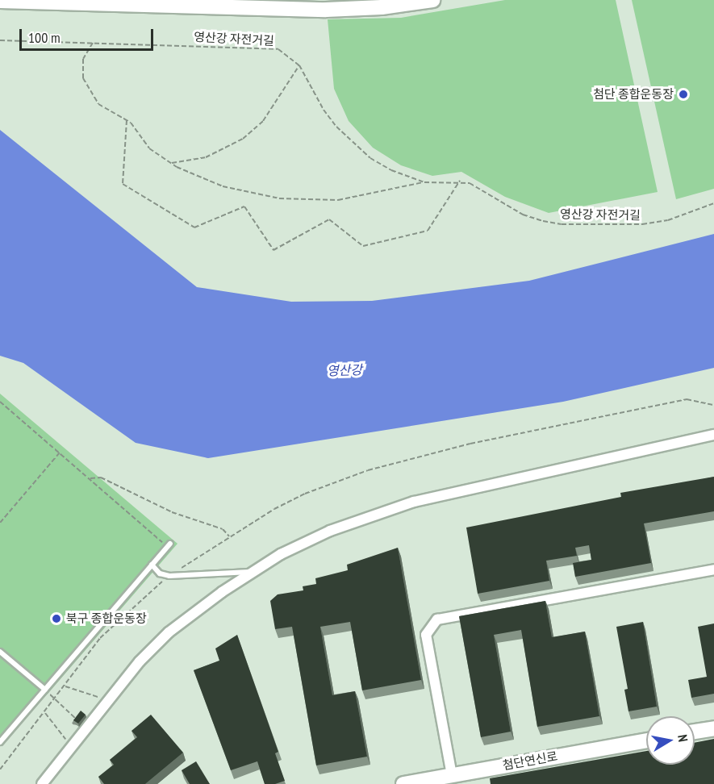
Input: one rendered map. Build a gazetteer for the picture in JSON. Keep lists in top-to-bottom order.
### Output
{
  "streets": {
    "street": ["첨단연신로"],
    "path": ["영산강 자전거길"]
  },
  "water": ["영산강"],
  "places": ["첨단 종합운동장", "북구 종합운동장"],
  "scale_bar": "100 m",
  "north": "right"
}
